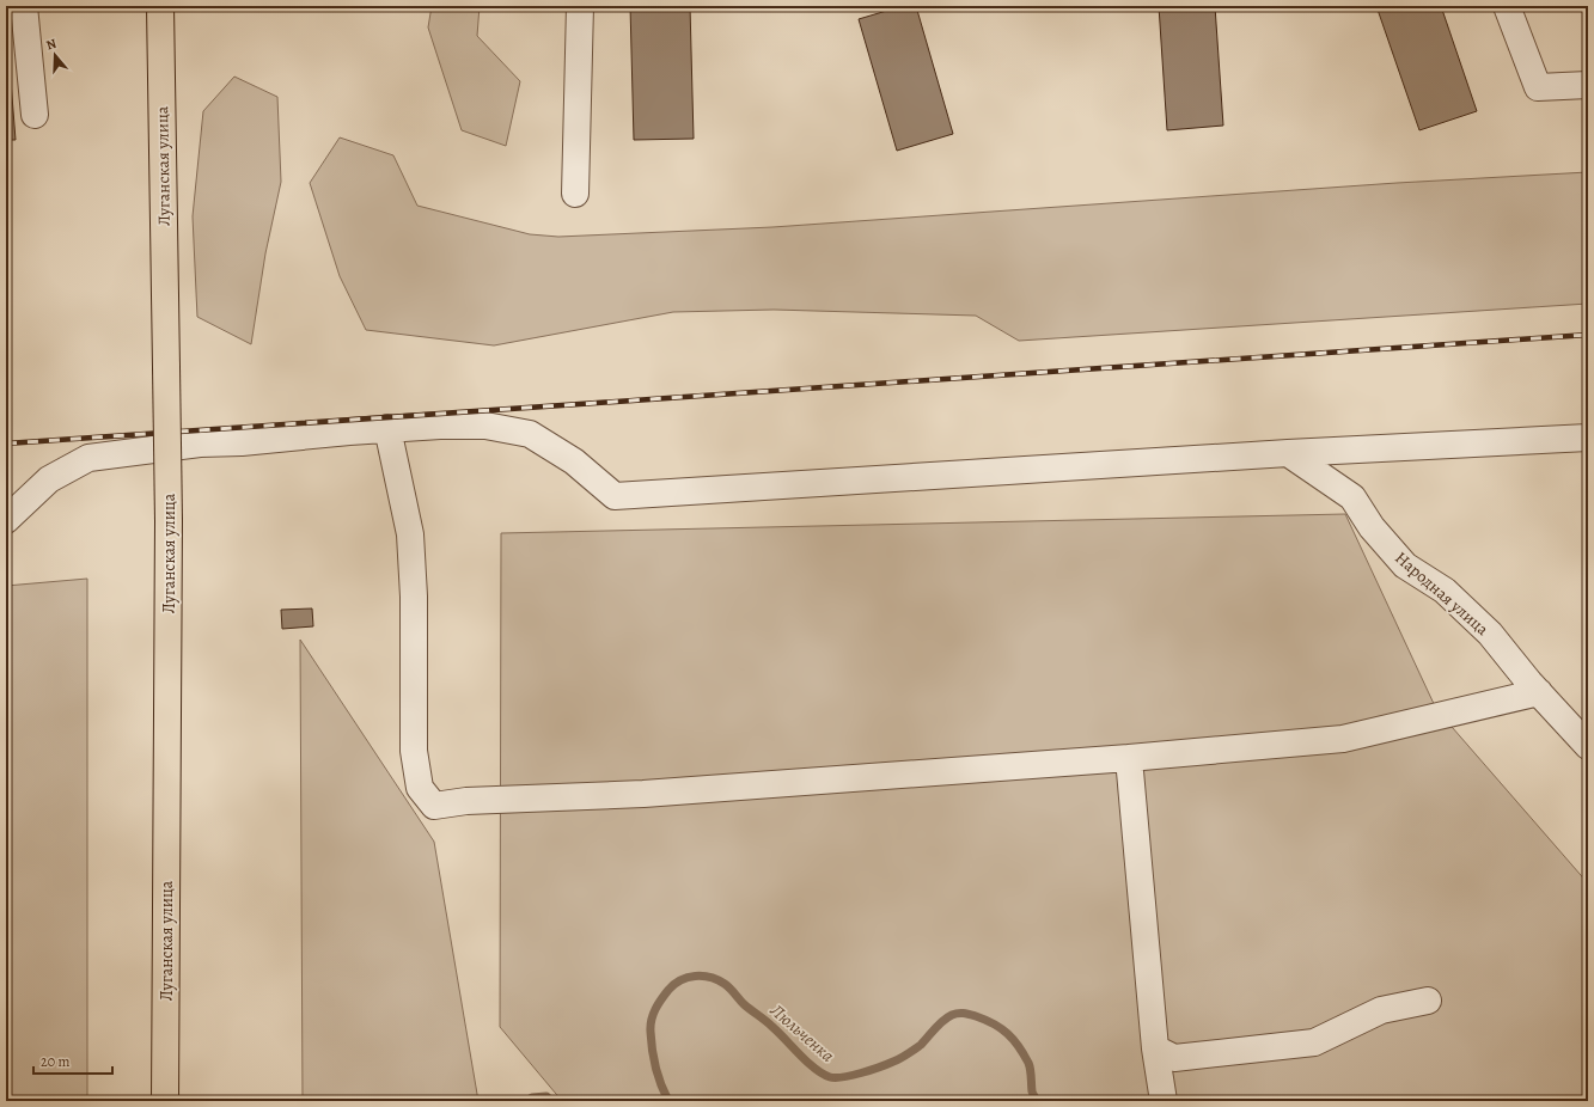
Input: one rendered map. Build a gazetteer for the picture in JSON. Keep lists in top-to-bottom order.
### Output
{
  "streets": {
    "highway": ["Луганская улица"],
    "street": ["Народная улица"]
  },
  "water": ["Люльченка"],
  "scale_bar": "20 m",
  "north": "top"
}
